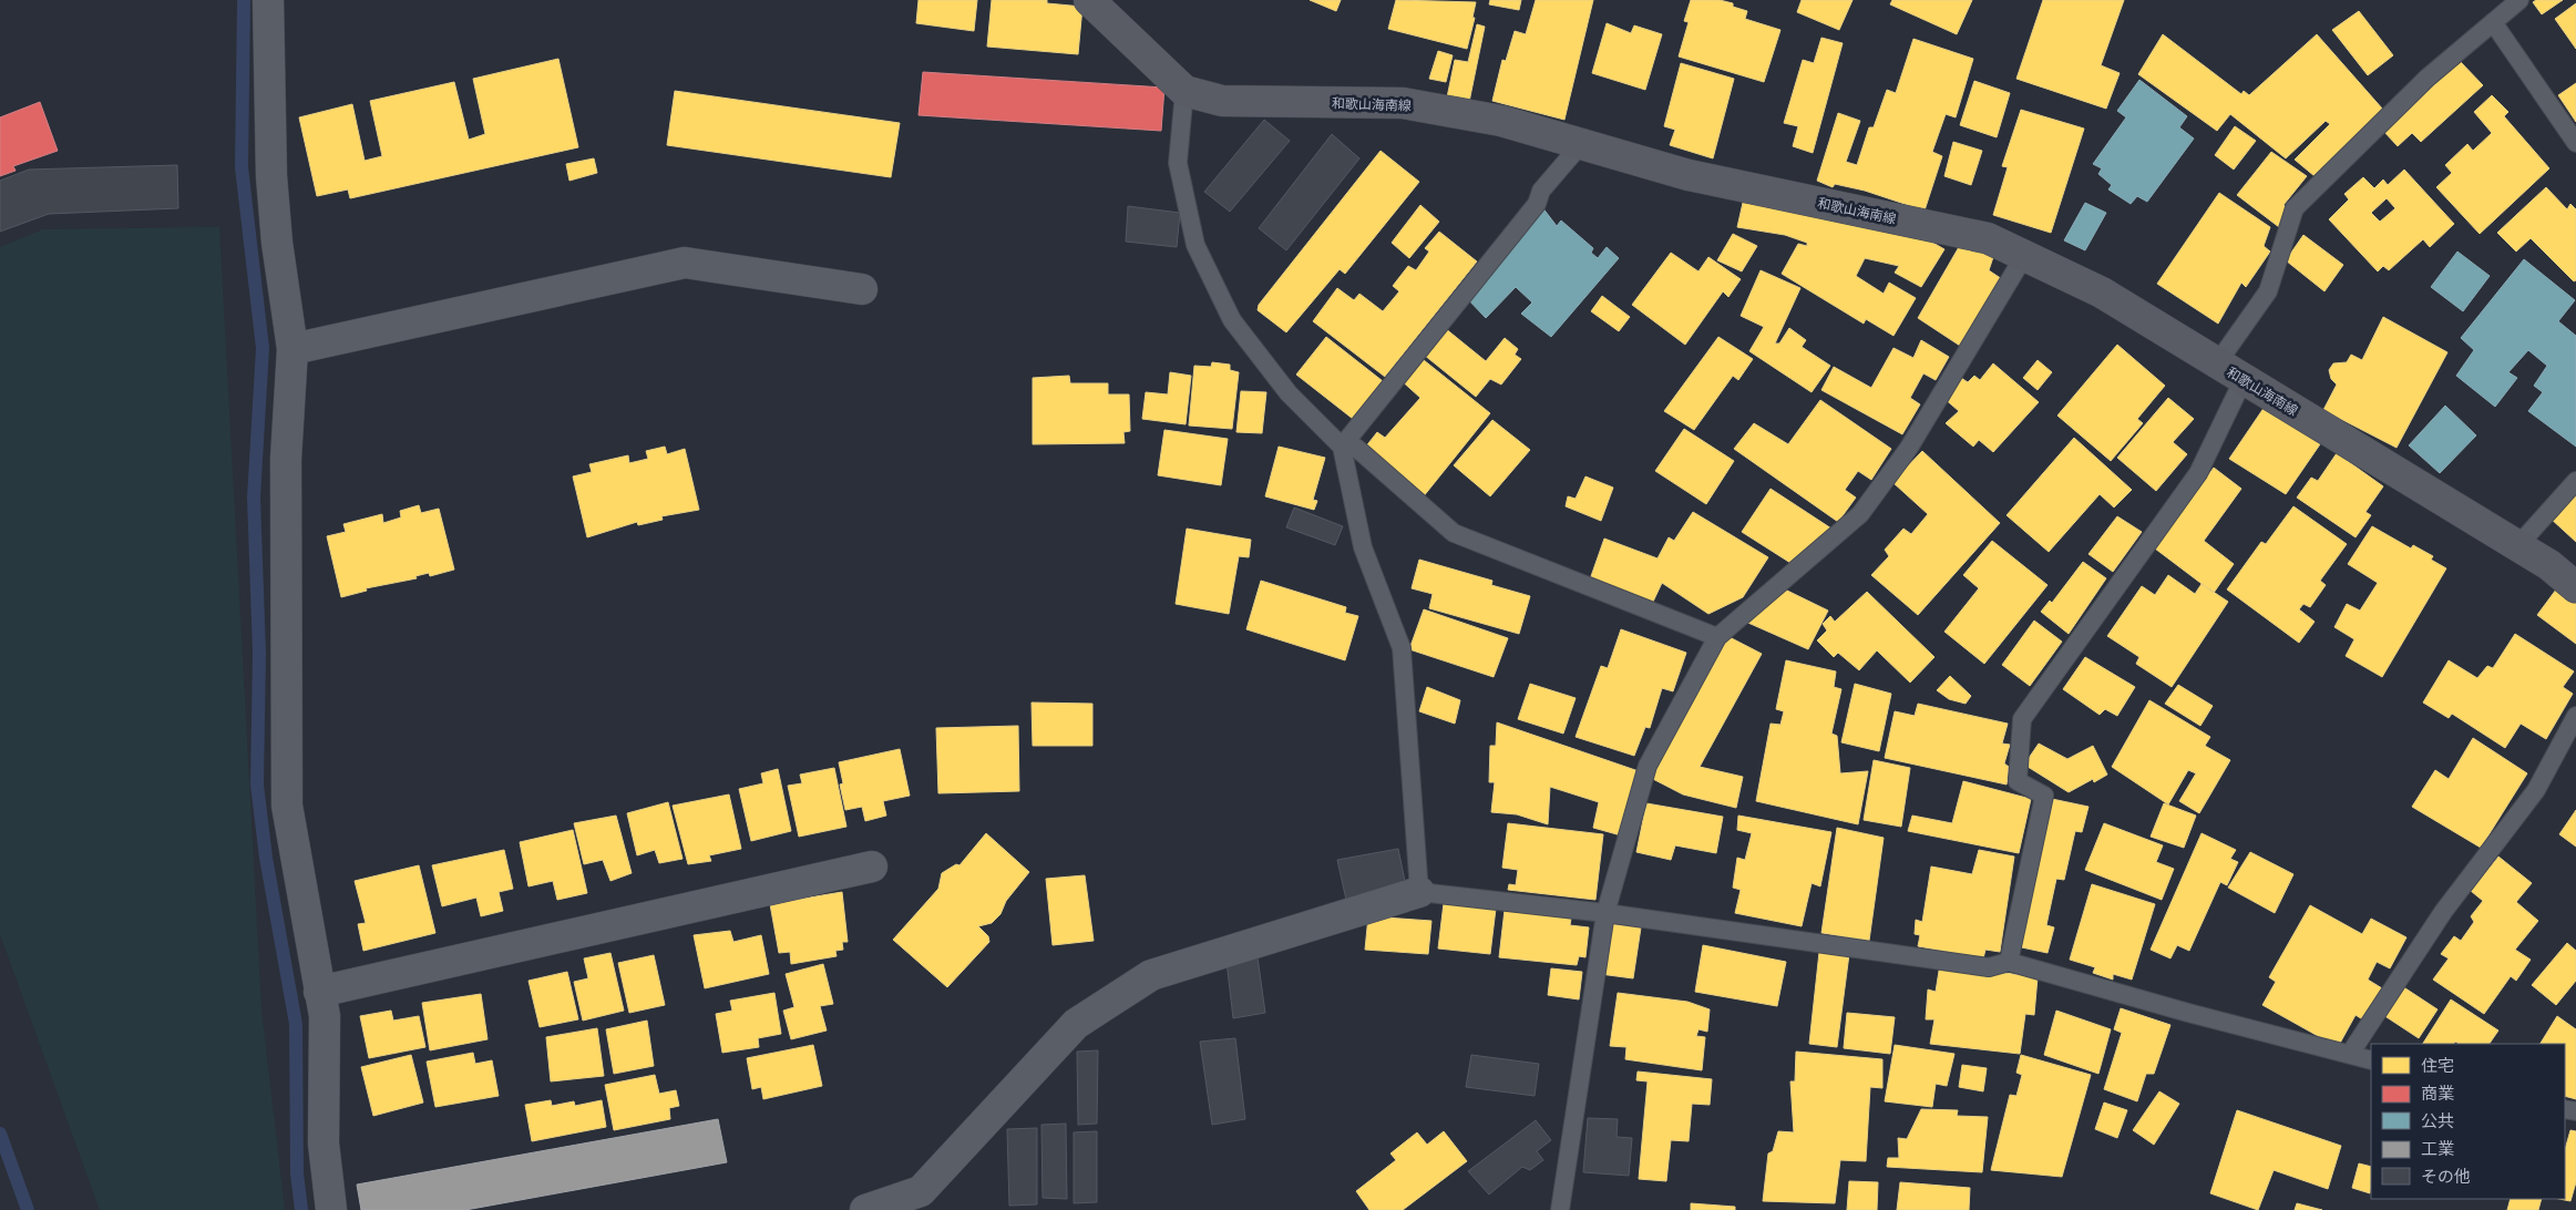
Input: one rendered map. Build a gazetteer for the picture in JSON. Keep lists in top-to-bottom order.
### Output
{
  "streets": {
    "main road": ["和歌山海南線"]
  },
  "legend": [
    "住宅",
    "商業",
    "公共",
    "工業",
    "その他"
  ]
}
